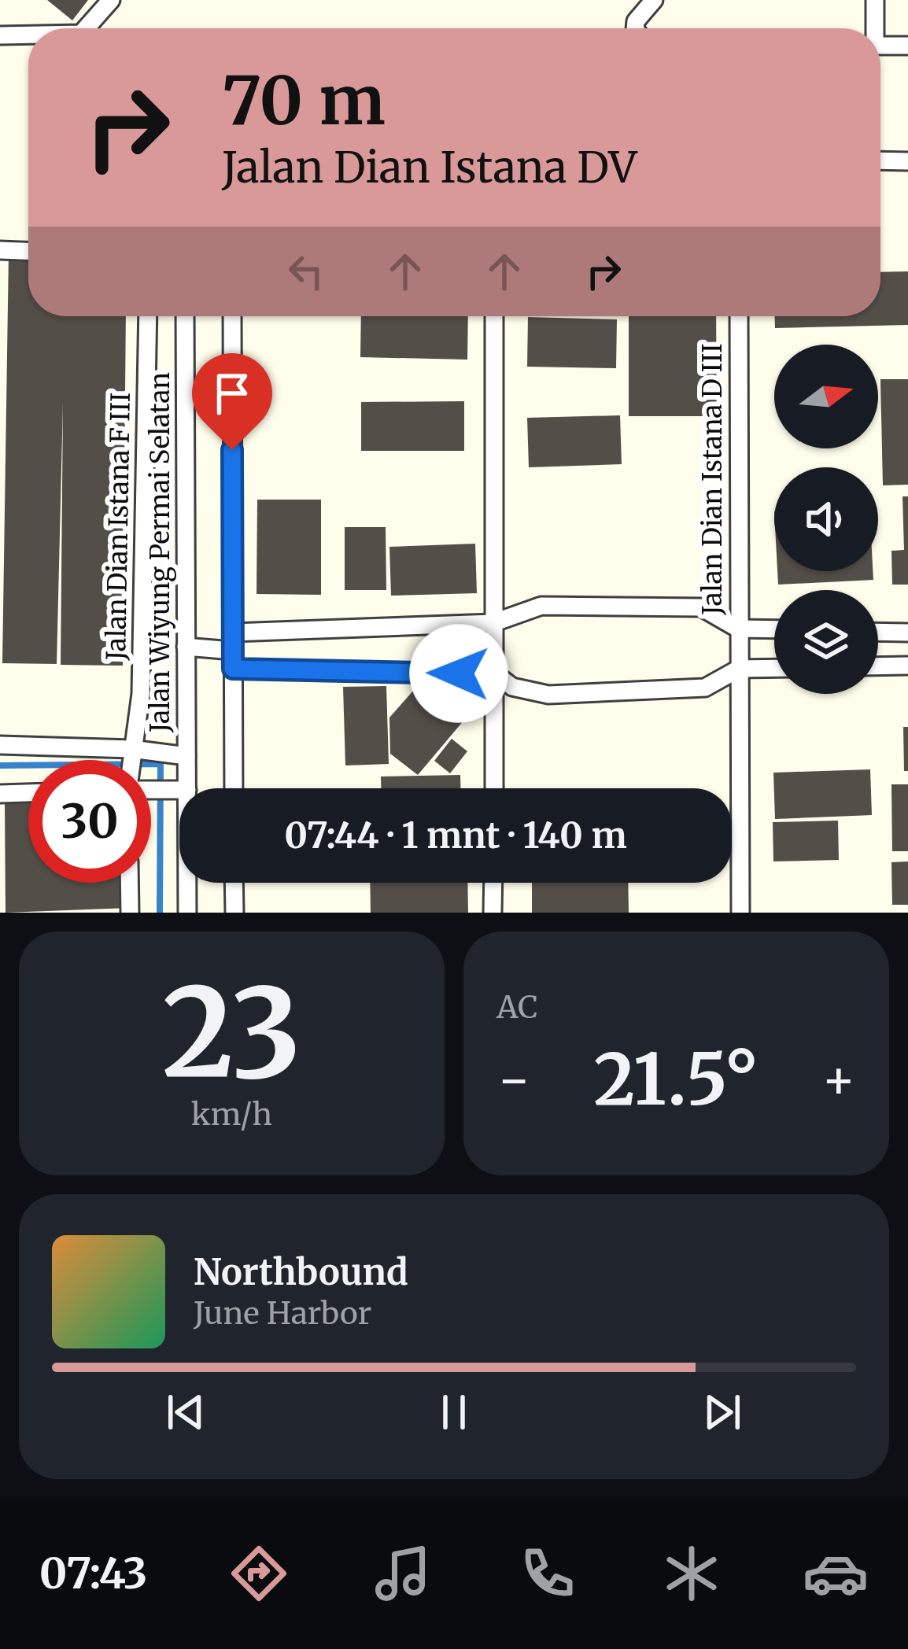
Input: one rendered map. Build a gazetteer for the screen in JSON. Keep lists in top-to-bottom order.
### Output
{
  "streets": {
    "street": ["Jalan Dian Istana D III", "Jalan Dian Istana F III", "Jalan Wiyung Permai Selatan"]
  },
  "north": "right",
  "page": {
    "turn": ["70 m", "Jalan Dian Istana DV"],
    "limit": "30",
    "trip": "07:44 · 1 mnt · 140 m",
    "tile": [
      ["23", "km/h"],
      "AC"
    ],
    "heat": ["−", "21.5°", "+"],
    "song": ["Northbound", "June Harbor"],
    "tabs": "07:43"
  }
}
